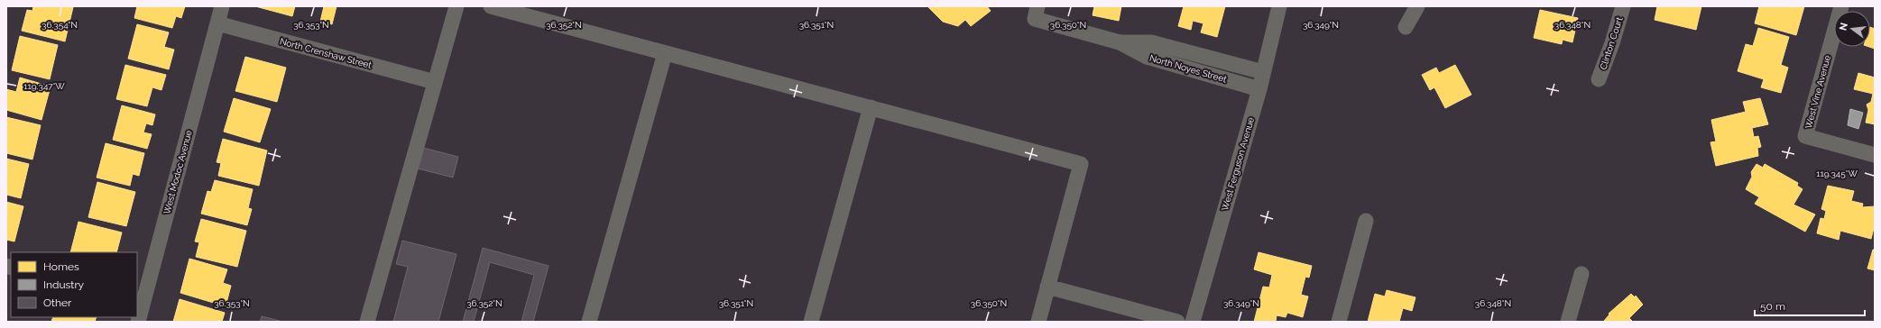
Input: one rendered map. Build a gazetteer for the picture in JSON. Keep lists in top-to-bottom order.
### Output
{
  "streets": {
    "street": [
      "Clinton Court",
      "North Crenshaw Street",
      "North Noyes Street",
      "West Vine Avenue",
      "West Ferguson Avenue",
      "West Modoc Avenue"
    ]
  },
  "crossings": [
    ["North Crenshaw Street", "West Modoc Avenue"],
    ["North Noyes Street", "West Ferguson Avenue"]
  ],
  "legend": ["Homes", "Industry", "Other"],
  "scale_bar": "50 m",
  "north": "left",
  "coordinates": [
    "36.353°N",
    "36.352°N",
    "36.351°N",
    "36.350°N",
    "36.349°N",
    "36.348°N",
    "36.354°N",
    "119.347°W",
    "119.345°W"
  ]
}
